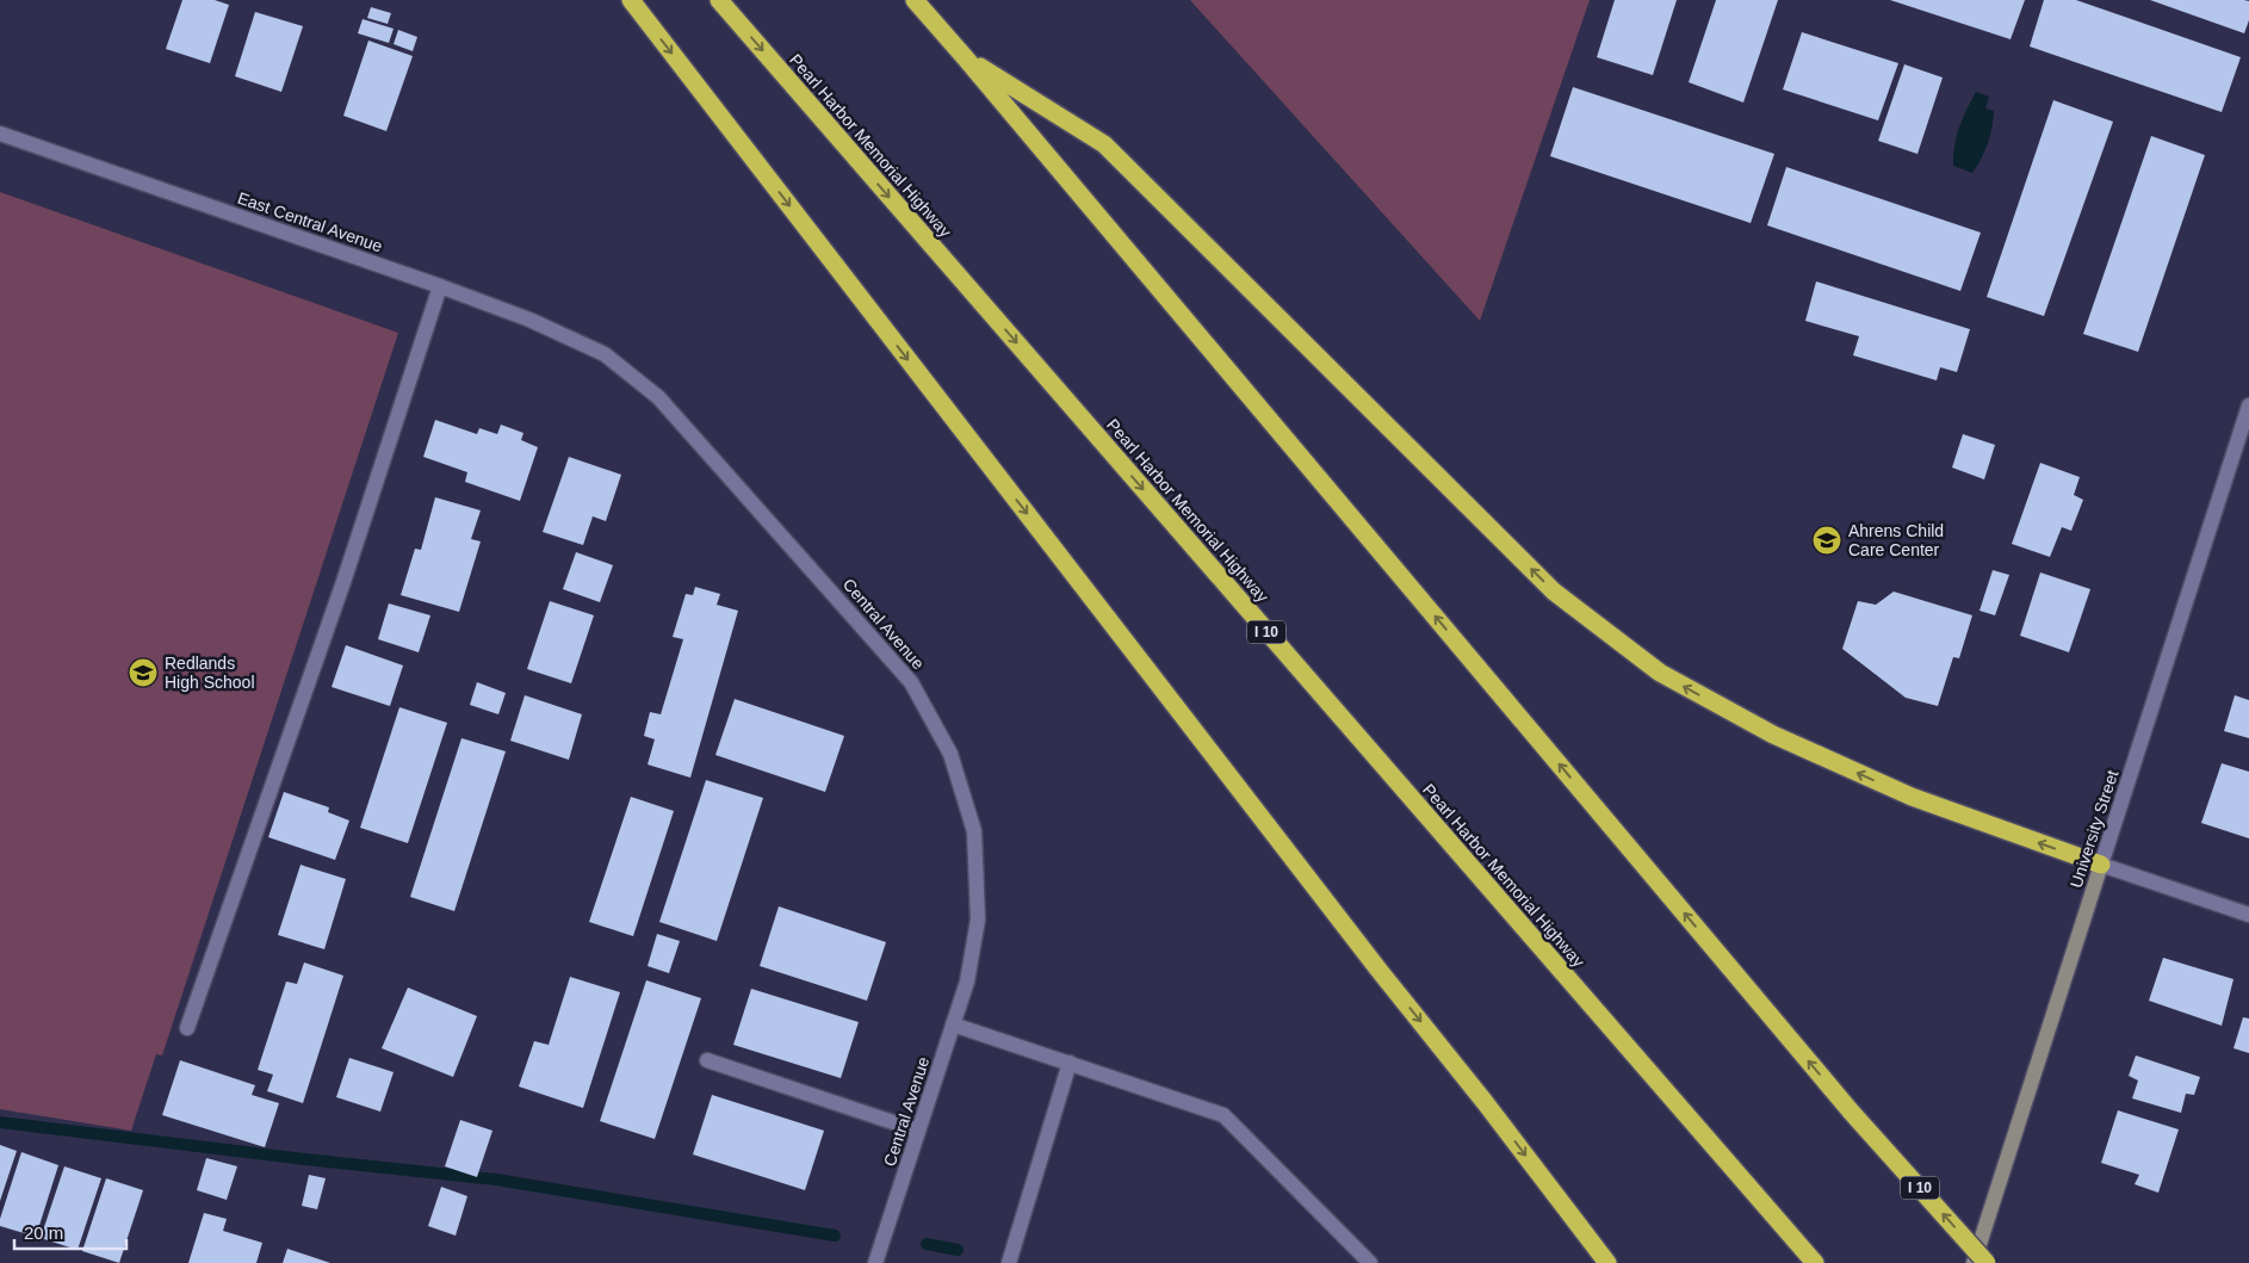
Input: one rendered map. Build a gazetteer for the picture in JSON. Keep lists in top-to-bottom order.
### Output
{
  "streets": {
    "highway": ["Pearl Harbor Memorial Highway", "I 10"],
    "main road": ["University Street"],
    "street": ["East Central Avenue", "Central Avenue"]
  },
  "crossings": [
    ["East Central Avenue", "Central Avenue"]
  ],
  "places": {
    "school or university": ["Ahrens Child Care Center", "Redlands High School"]
  },
  "scale_bar": "20 m"
}
